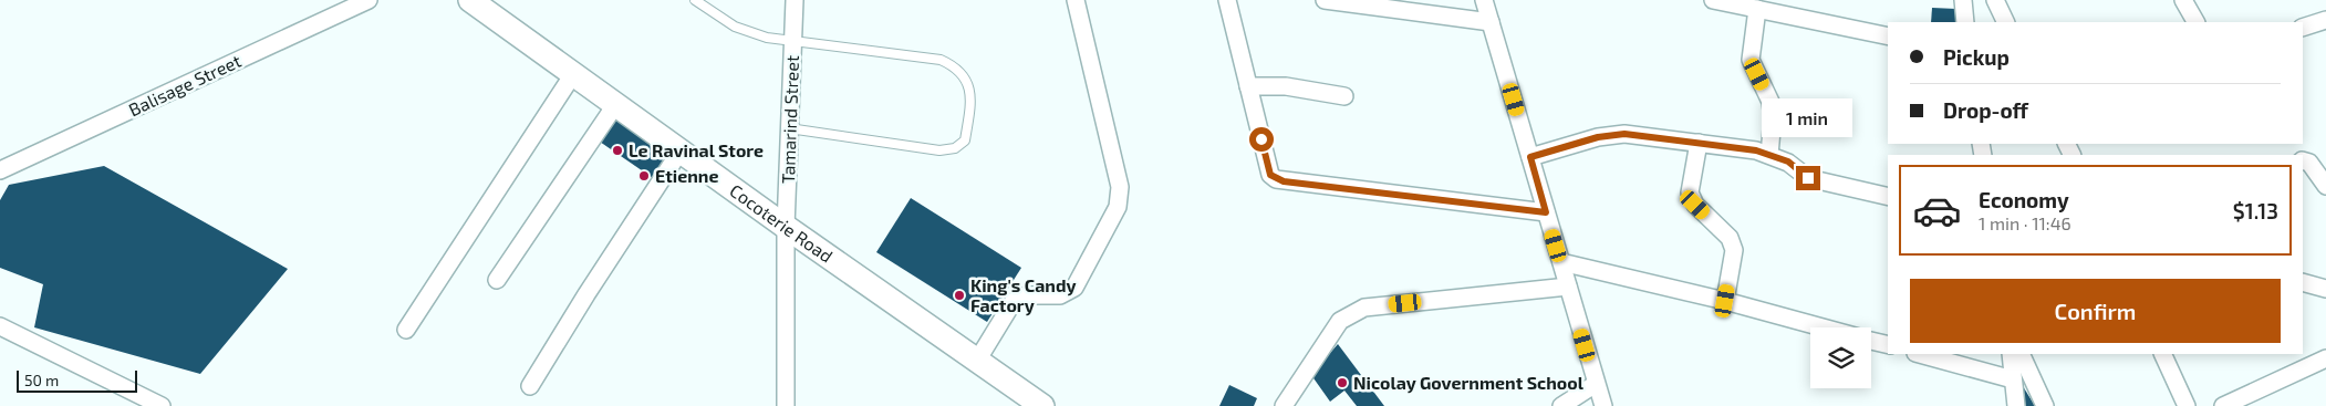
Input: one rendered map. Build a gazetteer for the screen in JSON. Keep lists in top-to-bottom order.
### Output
{
  "streets": {
    "street": ["Balisage Street", "Tamarind Street", "Cocoterie Road"]
  },
  "crossings": [
    ["Tamarind Street", "Cocoterie Road"]
  ],
  "places": [
    "Le Ravinal Store",
    "Etienne",
    "King's Candy Factory",
    "Nicolay Government School"
  ],
  "scale_bar": "50 m",
  "page": {
    "banner": ["Pickup", "Drop-off"],
    "bubble": "1 min",
    "list": [
      {
        "name": "Economy",
        "note": "1 min · 11:46",
        "value": "$1.13"
      }
    ],
    "buttons": "Confirm",
    "scale": "50 m"
  }
}
